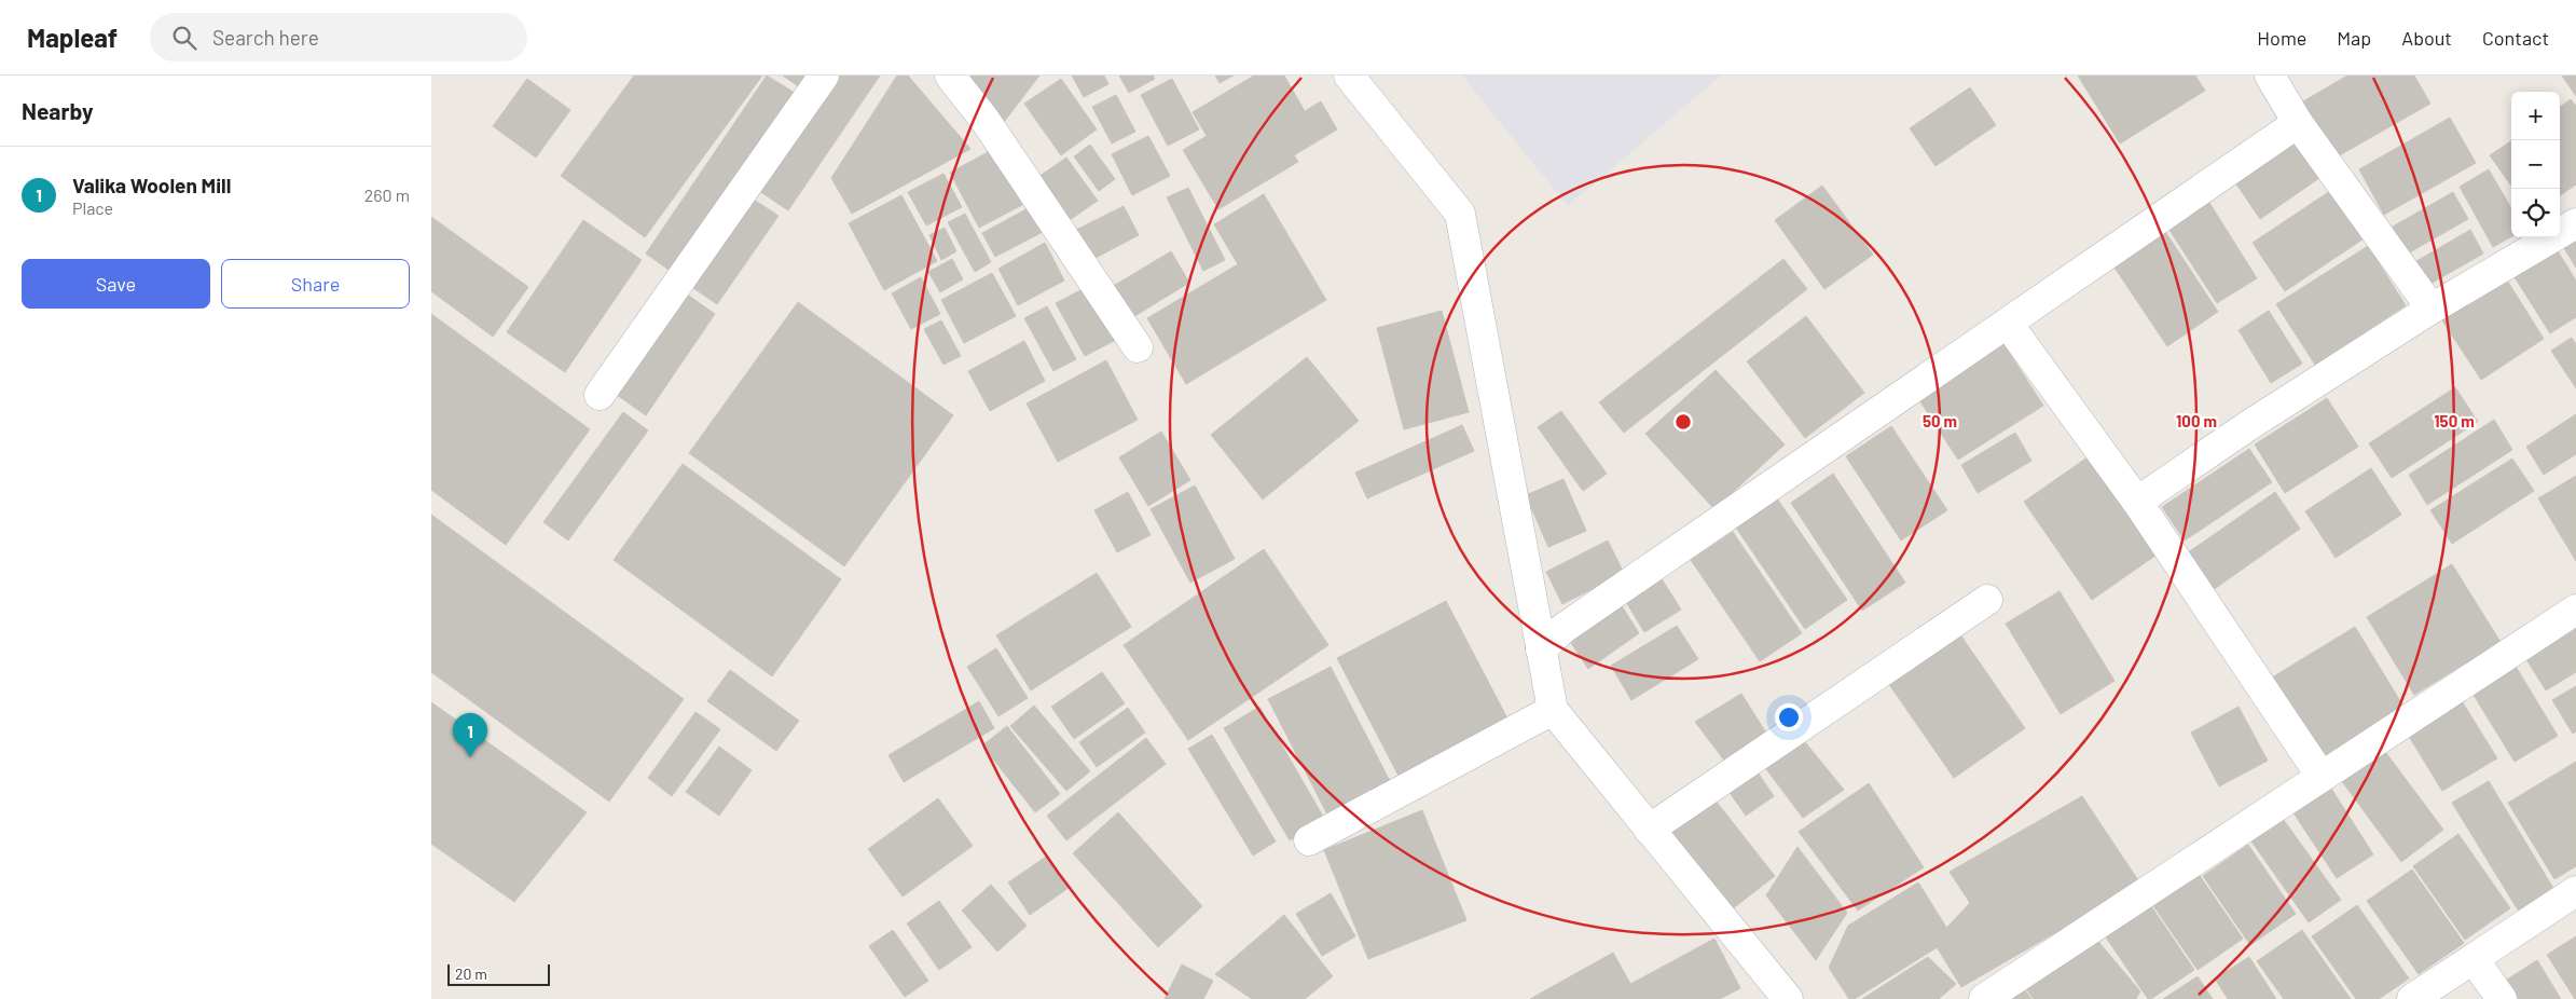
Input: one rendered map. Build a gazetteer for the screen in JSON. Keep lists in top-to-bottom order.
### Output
{
  "scale_bar": "20 m",
  "page": {
    "header": "Mapleaf",
    "search": "Search here",
    "nav": [
      "Home",
      "Map",
      "About",
      "Contact"
    ],
    "heading": "Nearby",
    "map_buttons": ["+", "−"],
    "list": [
      {
        "mark": "1",
        "name": "Valika Woolen Mill",
        "note": "Place",
        "value": "260 m"
      }
    ],
    "buttons": ["Save", "Share"],
    "pins": "1",
    "scale": "20 m"
  },
  "rings": ["50 m", "100 m", "150 m"]
}
